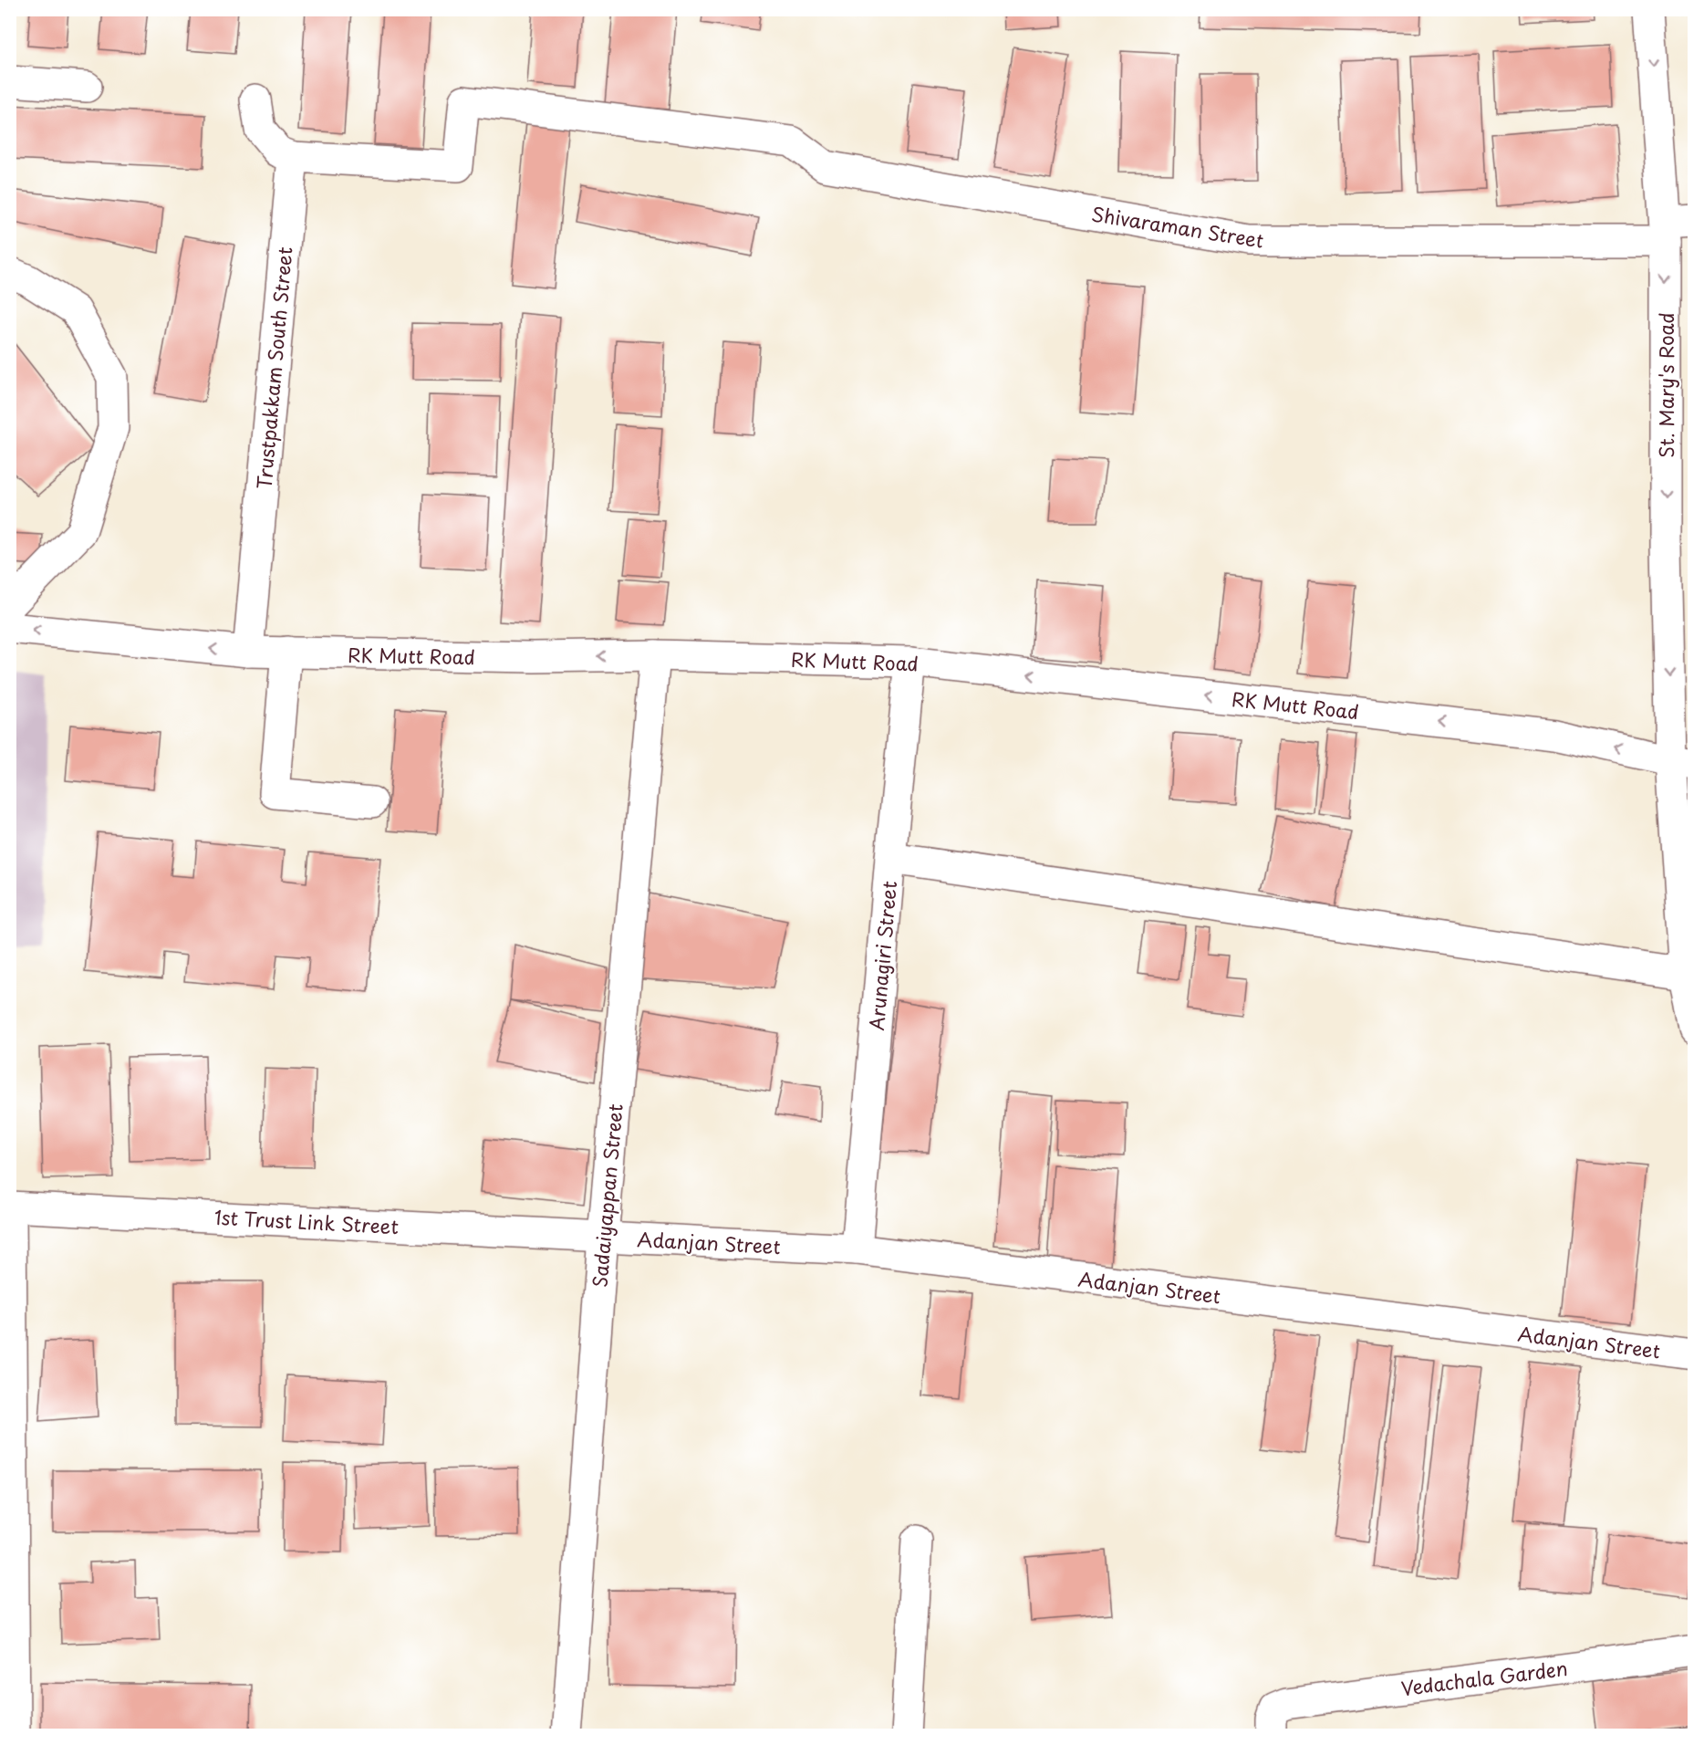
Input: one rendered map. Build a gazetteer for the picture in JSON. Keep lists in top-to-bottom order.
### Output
{
  "streets": {
    "street": [
      "Shivaraman Street",
      "Trustpakkam South Street",
      "St. Mary's Road",
      "RK Mutt Road",
      "Arunagiri Street",
      "Sadaiyappan Street",
      "1st Trust Link Street",
      "Adanjan Street",
      "Vedachala Garden"
    ]
  },
  "crossings": [
    ["Shivaraman Street", "Trustpakkam South Street"],
    ["Shivaraman Street", "St. Mary's Road"],
    ["Trustpakkam South Street", "RK Mutt Road"],
    ["St. Mary's Road", "RK Mutt Road"],
    ["RK Mutt Road", "Arunagiri Street"],
    ["RK Mutt Road", "Sadaiyappan Street"],
    ["Arunagiri Street", "Adanjan Street"],
    ["Sadaiyappan Street", "1st Trust Link Street"],
    ["Sadaiyappan Street", "Adanjan Street"],
    ["1st Trust Link Street", "Adanjan Street"]
  ],
  "one_way": ["St. Mary's Road"]
}
